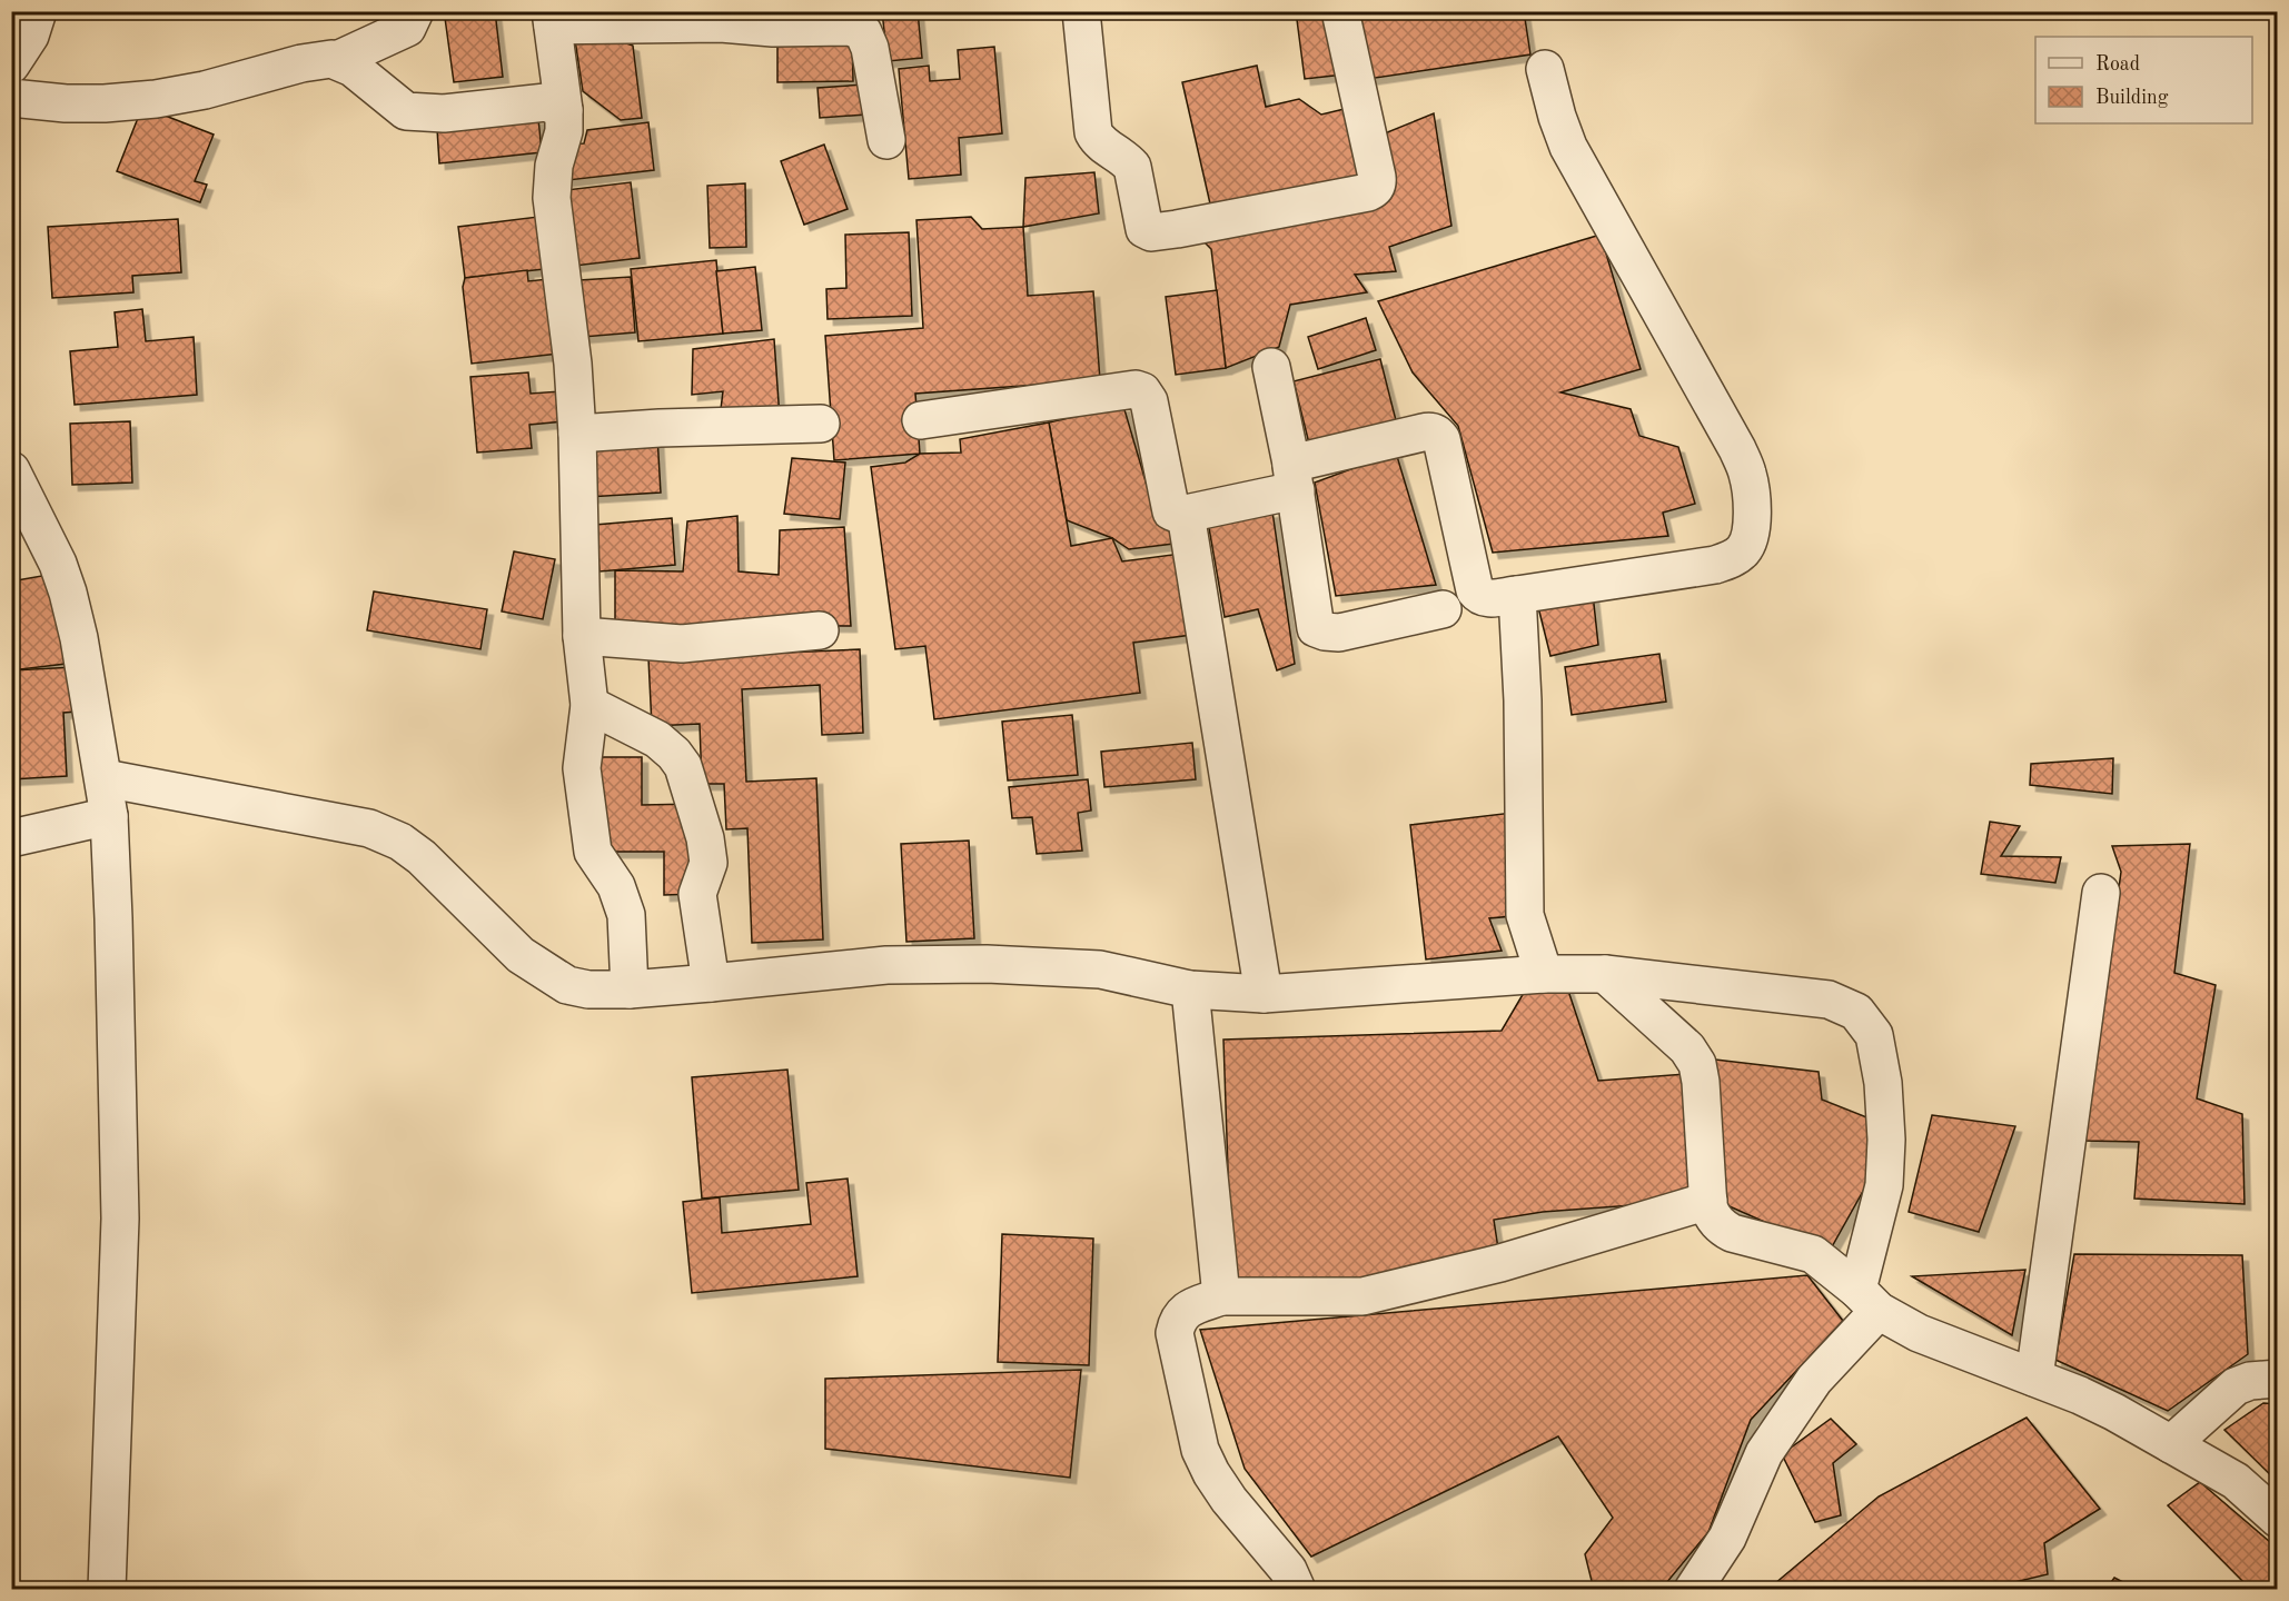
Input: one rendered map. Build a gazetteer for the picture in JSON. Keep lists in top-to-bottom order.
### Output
{
  "legend": ["Road", "Building"]
}
